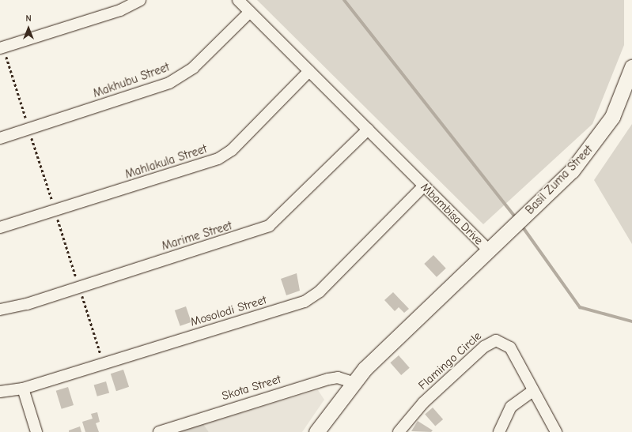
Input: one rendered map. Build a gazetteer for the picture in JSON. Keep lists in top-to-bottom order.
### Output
{
  "streets": {
    "street": [
      "Makhubu Street",
      "Mahlakula Street",
      "Basil Zuma Street",
      "Mbambisa Drive",
      "Marime Street",
      "Mosolodi Street",
      "Flamingo Circle",
      "Skota Street"
    ]
  },
  "crossings": [
    ["Makhubu Street", "Mbambisa Drive"],
    ["Mahlakula Street", "Mbambisa Drive"],
    ["Basil Zuma Street", "Mbambisa Drive"],
    ["Mbambisa Drive", "Marime Street"],
    ["Mbambisa Drive", "Mosolodi Street"],
    ["Mbambisa Drive", "Skota Street"]
  ],
  "north": "top"
}
